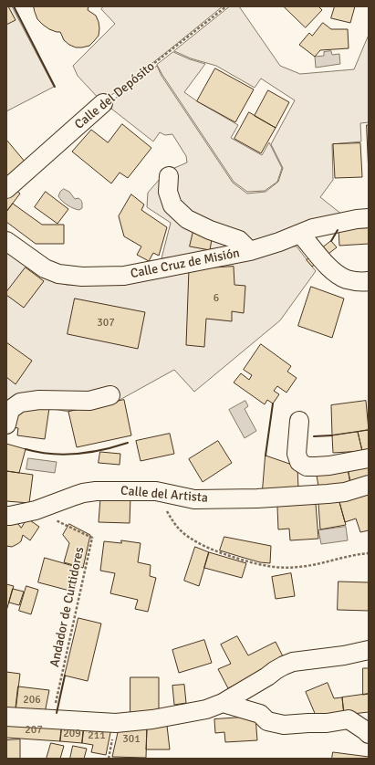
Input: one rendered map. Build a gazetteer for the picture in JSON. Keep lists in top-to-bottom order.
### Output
{
  "streets": {
    "street": ["Calle del Depósito", "Calle Cruz de Misión", "Calle del Artista"],
    "path": ["Andador de Curtidores"]
  },
  "crossings": [
    ["Calle del Artista", "Andador de Curtidores"]
  ],
  "house_numbers": [
    "6",
    "307",
    "206",
    "207",
    "209",
    "211",
    "301"
  ]
}
